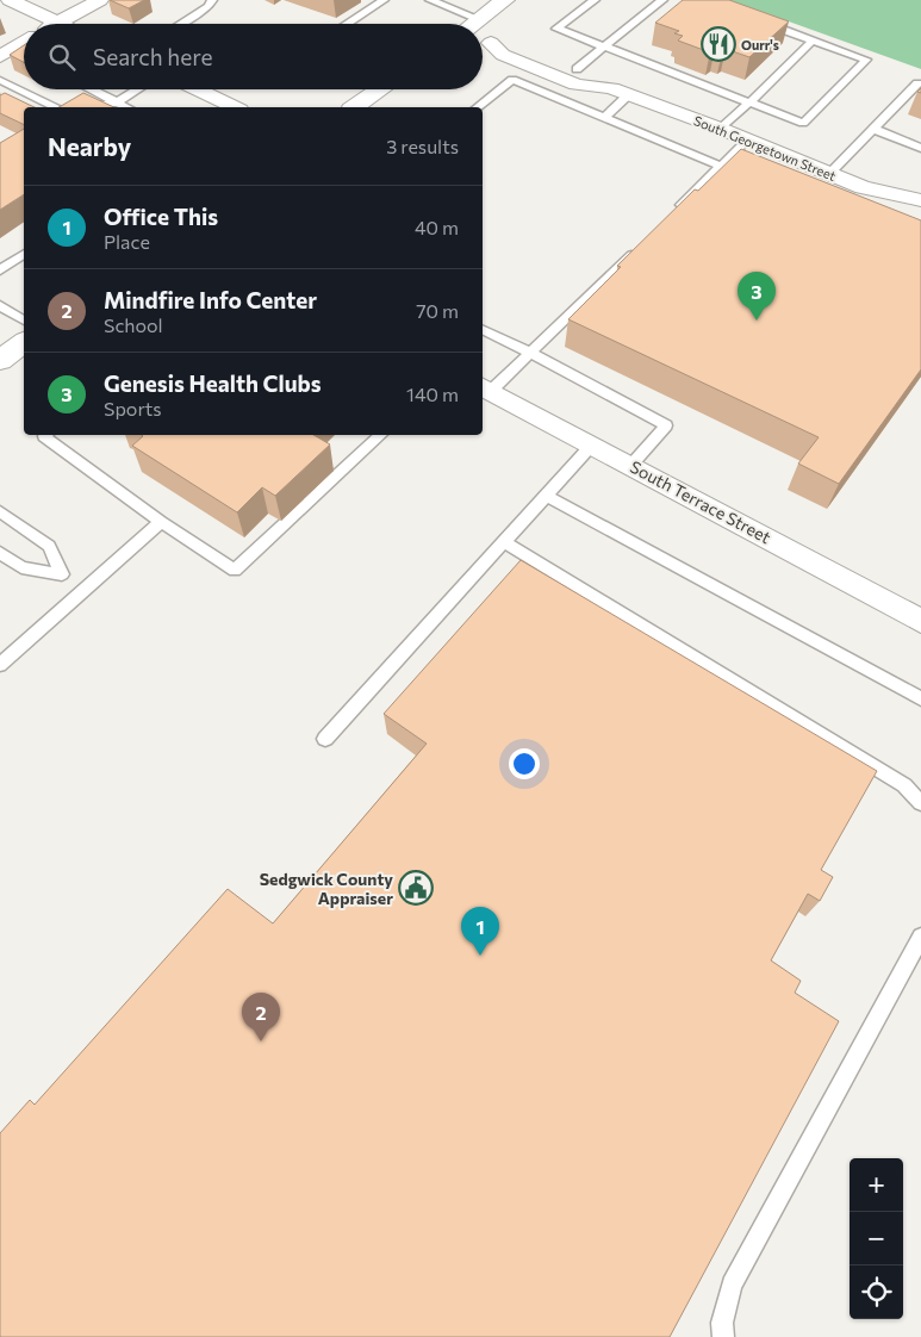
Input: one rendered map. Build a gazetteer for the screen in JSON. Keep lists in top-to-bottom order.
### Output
{
  "streets": {
    "street": ["South Georgetown Street", "South Terrace Street"]
  },
  "places": {
    "restaurant": ["Ourr's"],
    "public building": ["Sedgwick County Appraiser"]
  },
  "page": {
    "search": "Search here",
    "heading": ["Nearby", "3 results"],
    "list": [
      {
        "mark": "1",
        "name": "Office This",
        "note": "Place",
        "value": "40 m"
      },
      {
        "mark": "2",
        "name": "Mindfire Info Center",
        "note": "School",
        "value": "70 m"
      },
      {
        "mark": "3",
        "name": "Genesis Health Clubs",
        "note": "Sports",
        "value": "140 m"
      }
    ],
    "pins": ["3", "1", "2"],
    "map_buttons": ["+", "−"]
  }
}
